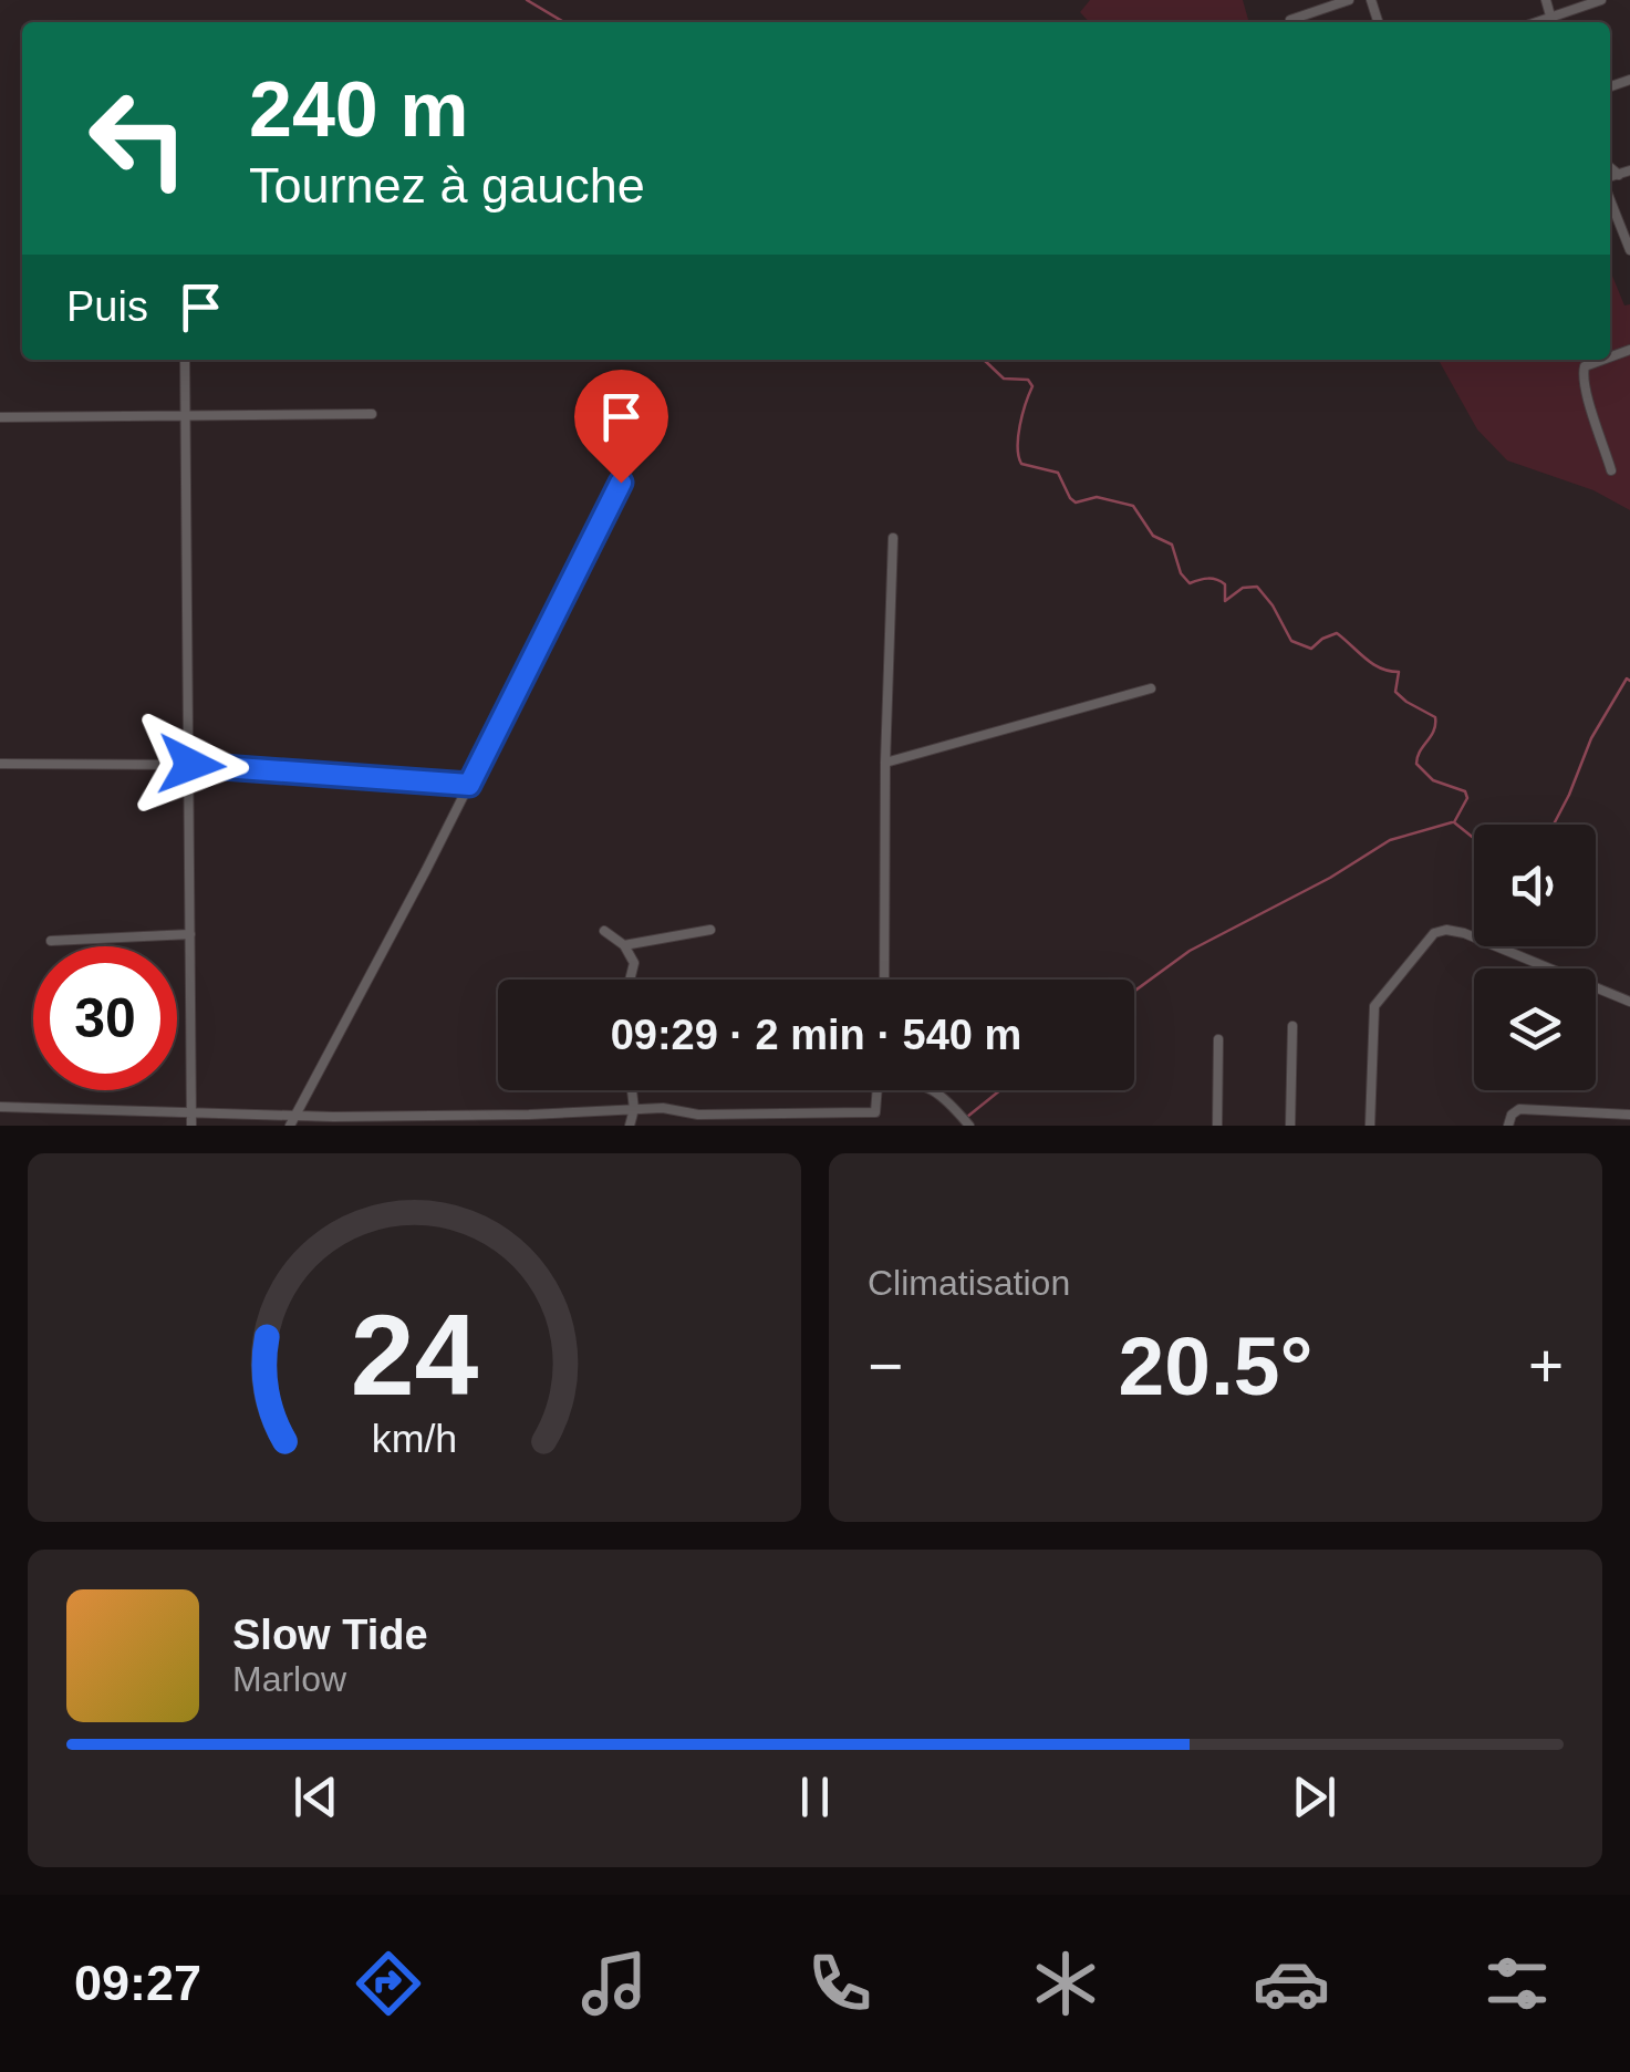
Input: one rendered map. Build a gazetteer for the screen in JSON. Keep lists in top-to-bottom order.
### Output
{
  "page": {
    "turn": ["240 m", "Tournez à gauche"],
    "then": "Puis",
    "limit": "30",
    "trip": "09:29 · 2 min · 540 m",
    "tile": "Climatisation",
    "heat": ["−", "20.5°", "+"],
    "song": ["Slow Tide", "Marlow"],
    "tabs": "09:27",
    "gauge": ["24", "km/h"]
  }
}
